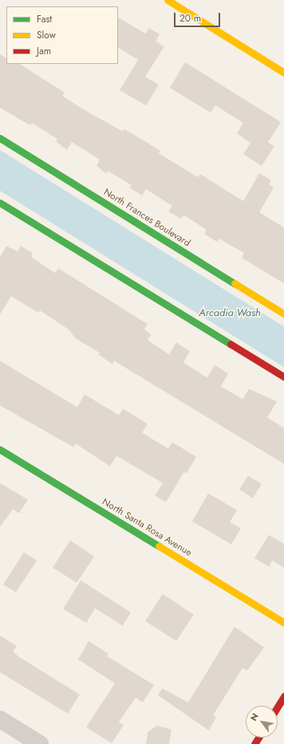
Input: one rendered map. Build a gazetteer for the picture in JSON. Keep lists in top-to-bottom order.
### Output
{
  "streets": {
    "street": ["North Frances Boulevard", "North Santa Rosa Avenue"]
  },
  "water": ["Arcadia Wash"],
  "legend": ["Fast", "Slow", "Jam"],
  "scale_bar": "20 m",
  "north": "top left"
}
